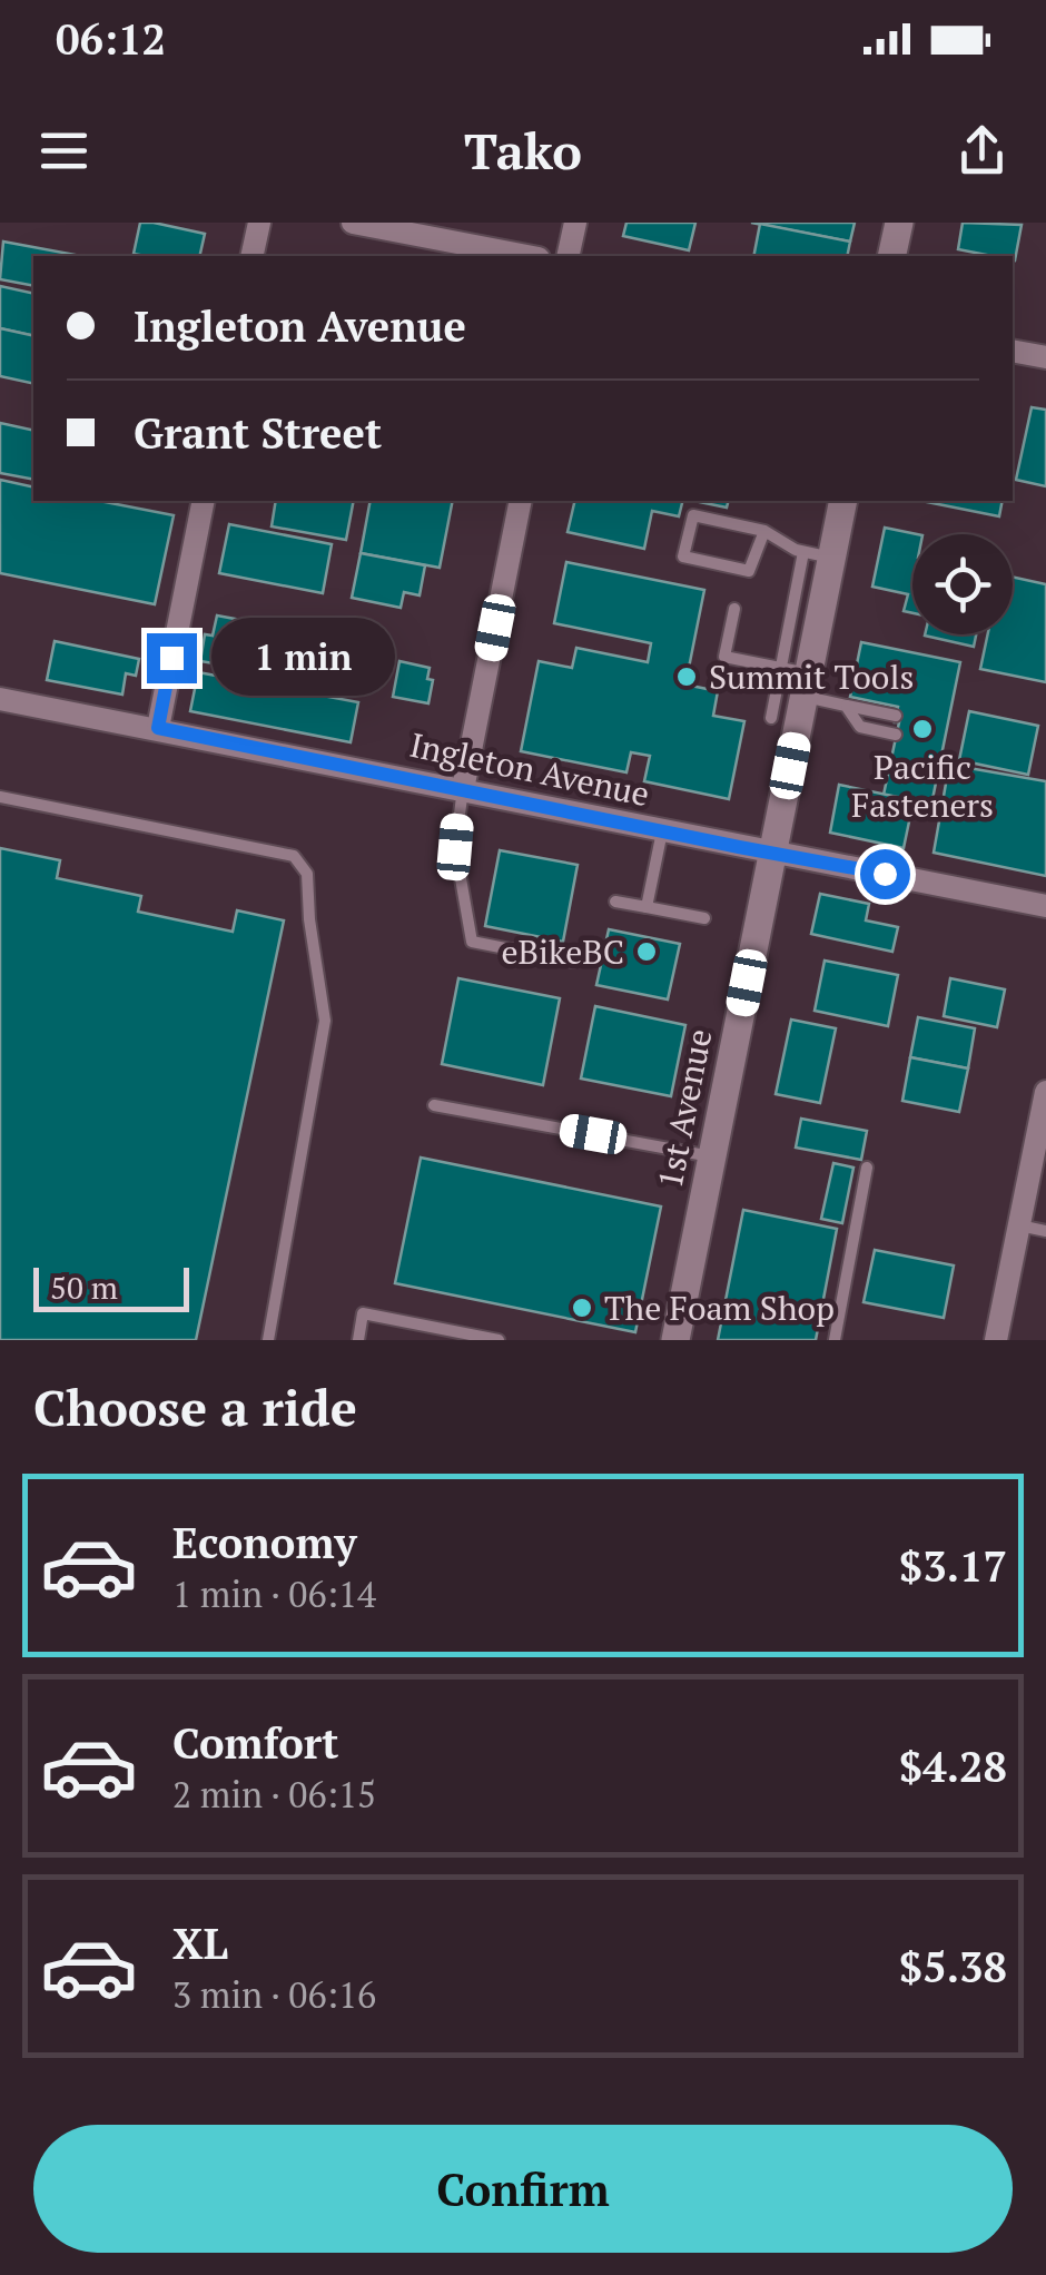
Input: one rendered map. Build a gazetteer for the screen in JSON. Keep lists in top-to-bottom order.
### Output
{
  "streets": {
    "street": ["Ingleton Avenue", "1st Avenue"]
  },
  "crossings": [
    ["Ingleton Avenue", "1st Avenue"]
  ],
  "places": [
    "Summit Tools",
    "Pacific Fasteners",
    "eBikeBC",
    "The Foam Shop"
  ],
  "scale_bar": "50 m",
  "page": {
    "status": "06:12",
    "header": "Tako",
    "banner": ["Ingleton Avenue", "Grant Street"],
    "bubble": "1 min",
    "scale": "50 m",
    "heading": "Choose a ride",
    "list": [
      {
        "name": "Economy",
        "note": "1 min · 06:14",
        "value": "$3.17"
      },
      {
        "name": "Comfort",
        "note": "2 min · 06:15",
        "value": "$4.28"
      },
      {
        "name": "XL",
        "note": "3 min · 06:16",
        "value": "$5.38"
      }
    ],
    "buttons": "Confirm"
  }
}
